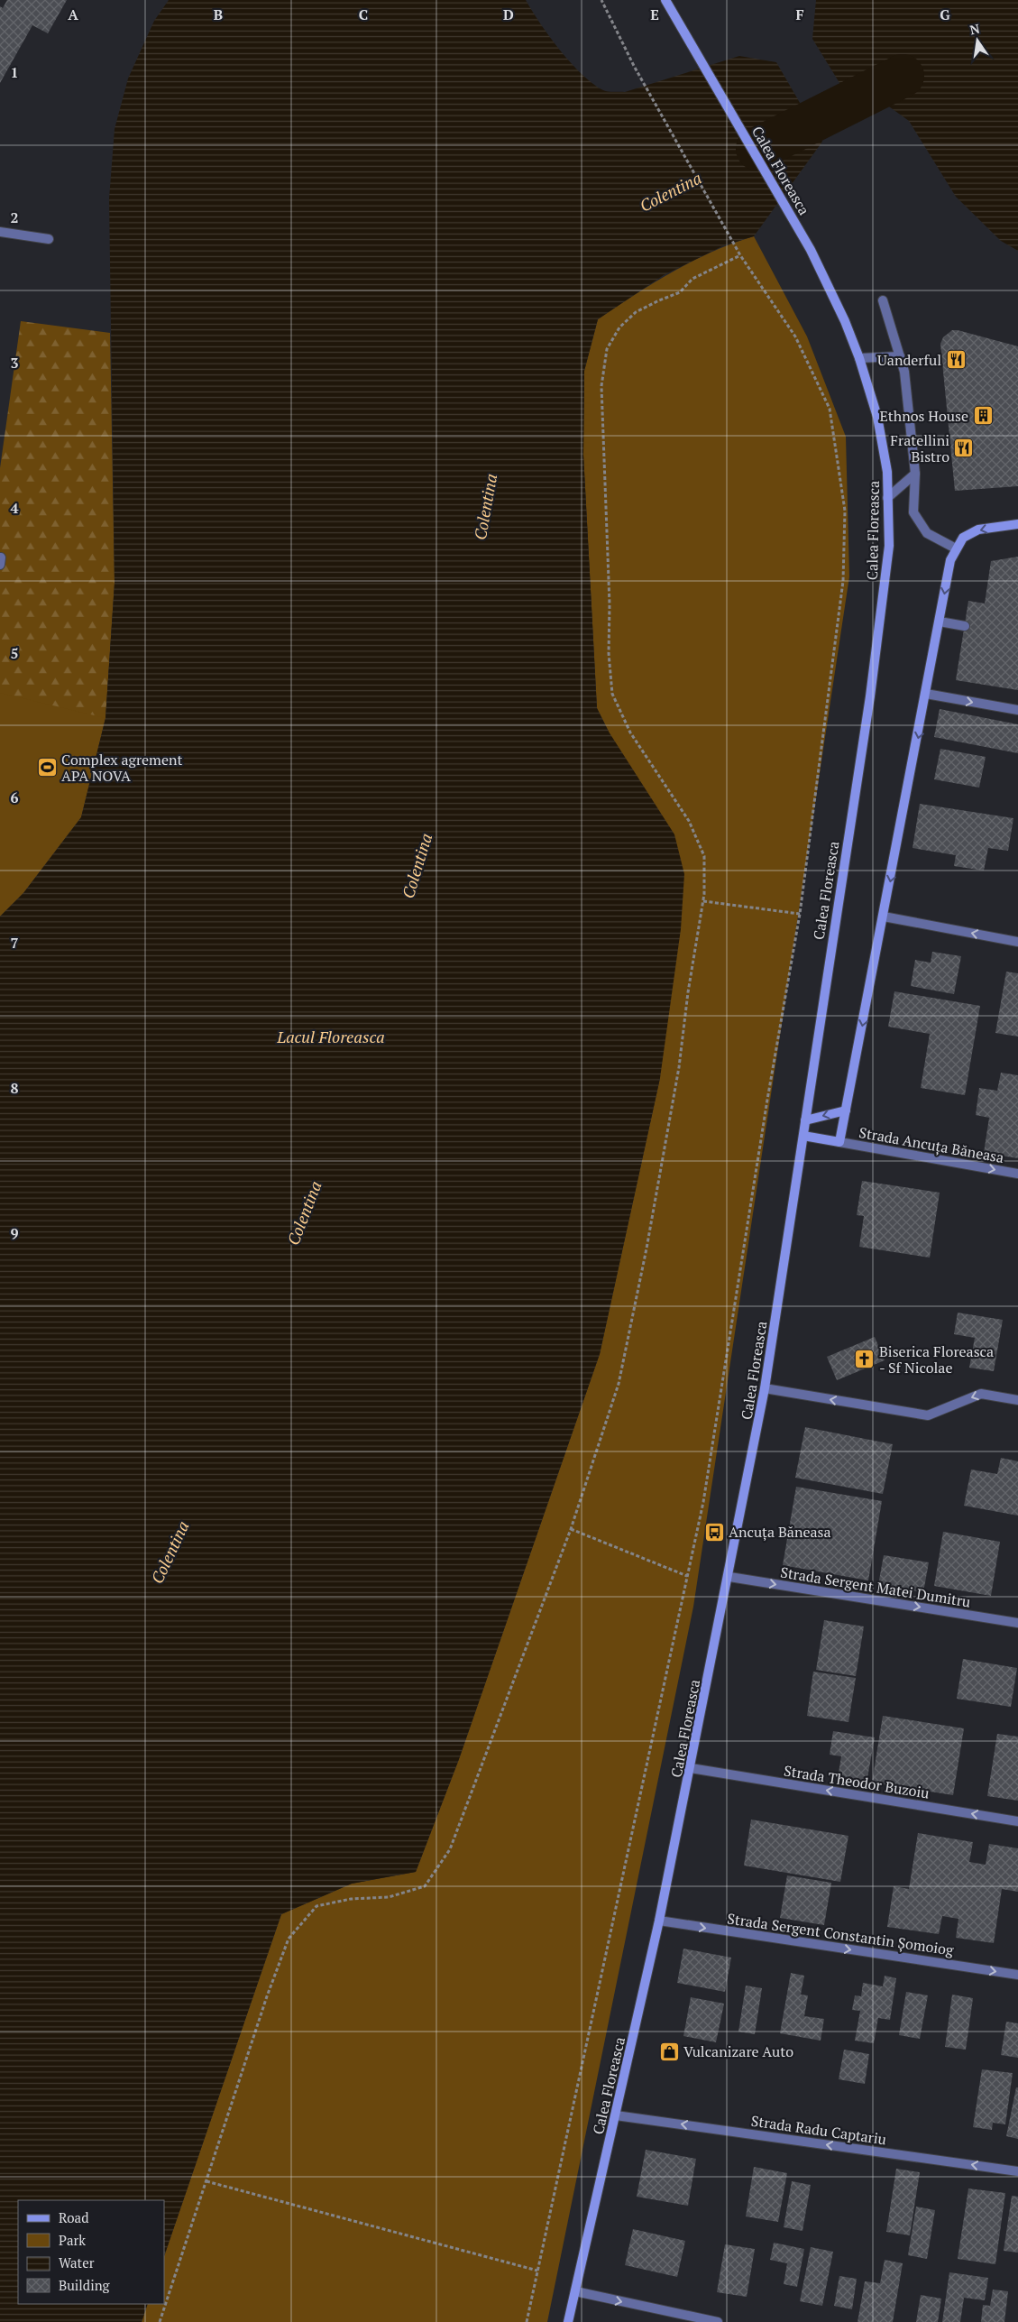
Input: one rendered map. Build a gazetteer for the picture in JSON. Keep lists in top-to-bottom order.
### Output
{
  "streets": {
    "main road": ["Calea Floreasca"],
    "street": [
      "Strada Ancuța Băneasa",
      "Strada Sergent Matei Dumitru",
      "Strada Theodor Buzoiu",
      "Strada Sergent Constantin Șomoiog",
      "Strada Radu Captariu"
    ]
  },
  "crossings": [
    ["Calea Floreasca", "Strada Sergent Matei Dumitru"],
    ["Calea Floreasca", "Strada Theodor Buzoiu"],
    ["Calea Floreasca", "Strada Sergent Constantin Șomoiog"],
    ["Calea Floreasca", "Strada Radu Captariu"]
  ],
  "one_way": [
    "Strada Ancuța Băneasa",
    "Strada Sergent Matei Dumitru",
    "Strada Theodor Buzoiu",
    "Strada Sergent Constantin Șomoiog",
    "Strada Radu Captariu"
  ],
  "water": ["Colentina", "Lacul Floreasca"],
  "places": {
    "restaurant": ["Uanderful", "Fratellini Bistro"],
    "building": ["Ethnos House"],
    "sports": ["Complex agrement APA NOVA"],
    "church": ["Biserica Floreasca - Sf Nicolae"],
    "bus stop": ["Ancuța Băneasa"],
    "shop": ["Vulcanizare Auto"]
  },
  "legend": [
    "Road",
    "Park",
    "Water",
    "Building"
  ],
  "north": "top",
  "grid": {
    "columns": [
      "A",
      "B",
      "C",
      "D",
      "E",
      "F",
      "G"
    ],
    "rows": [
      "1",
      "2",
      "3",
      "4",
      "5",
      "6",
      "7",
      "8",
      "9"
    ]
  }
}
